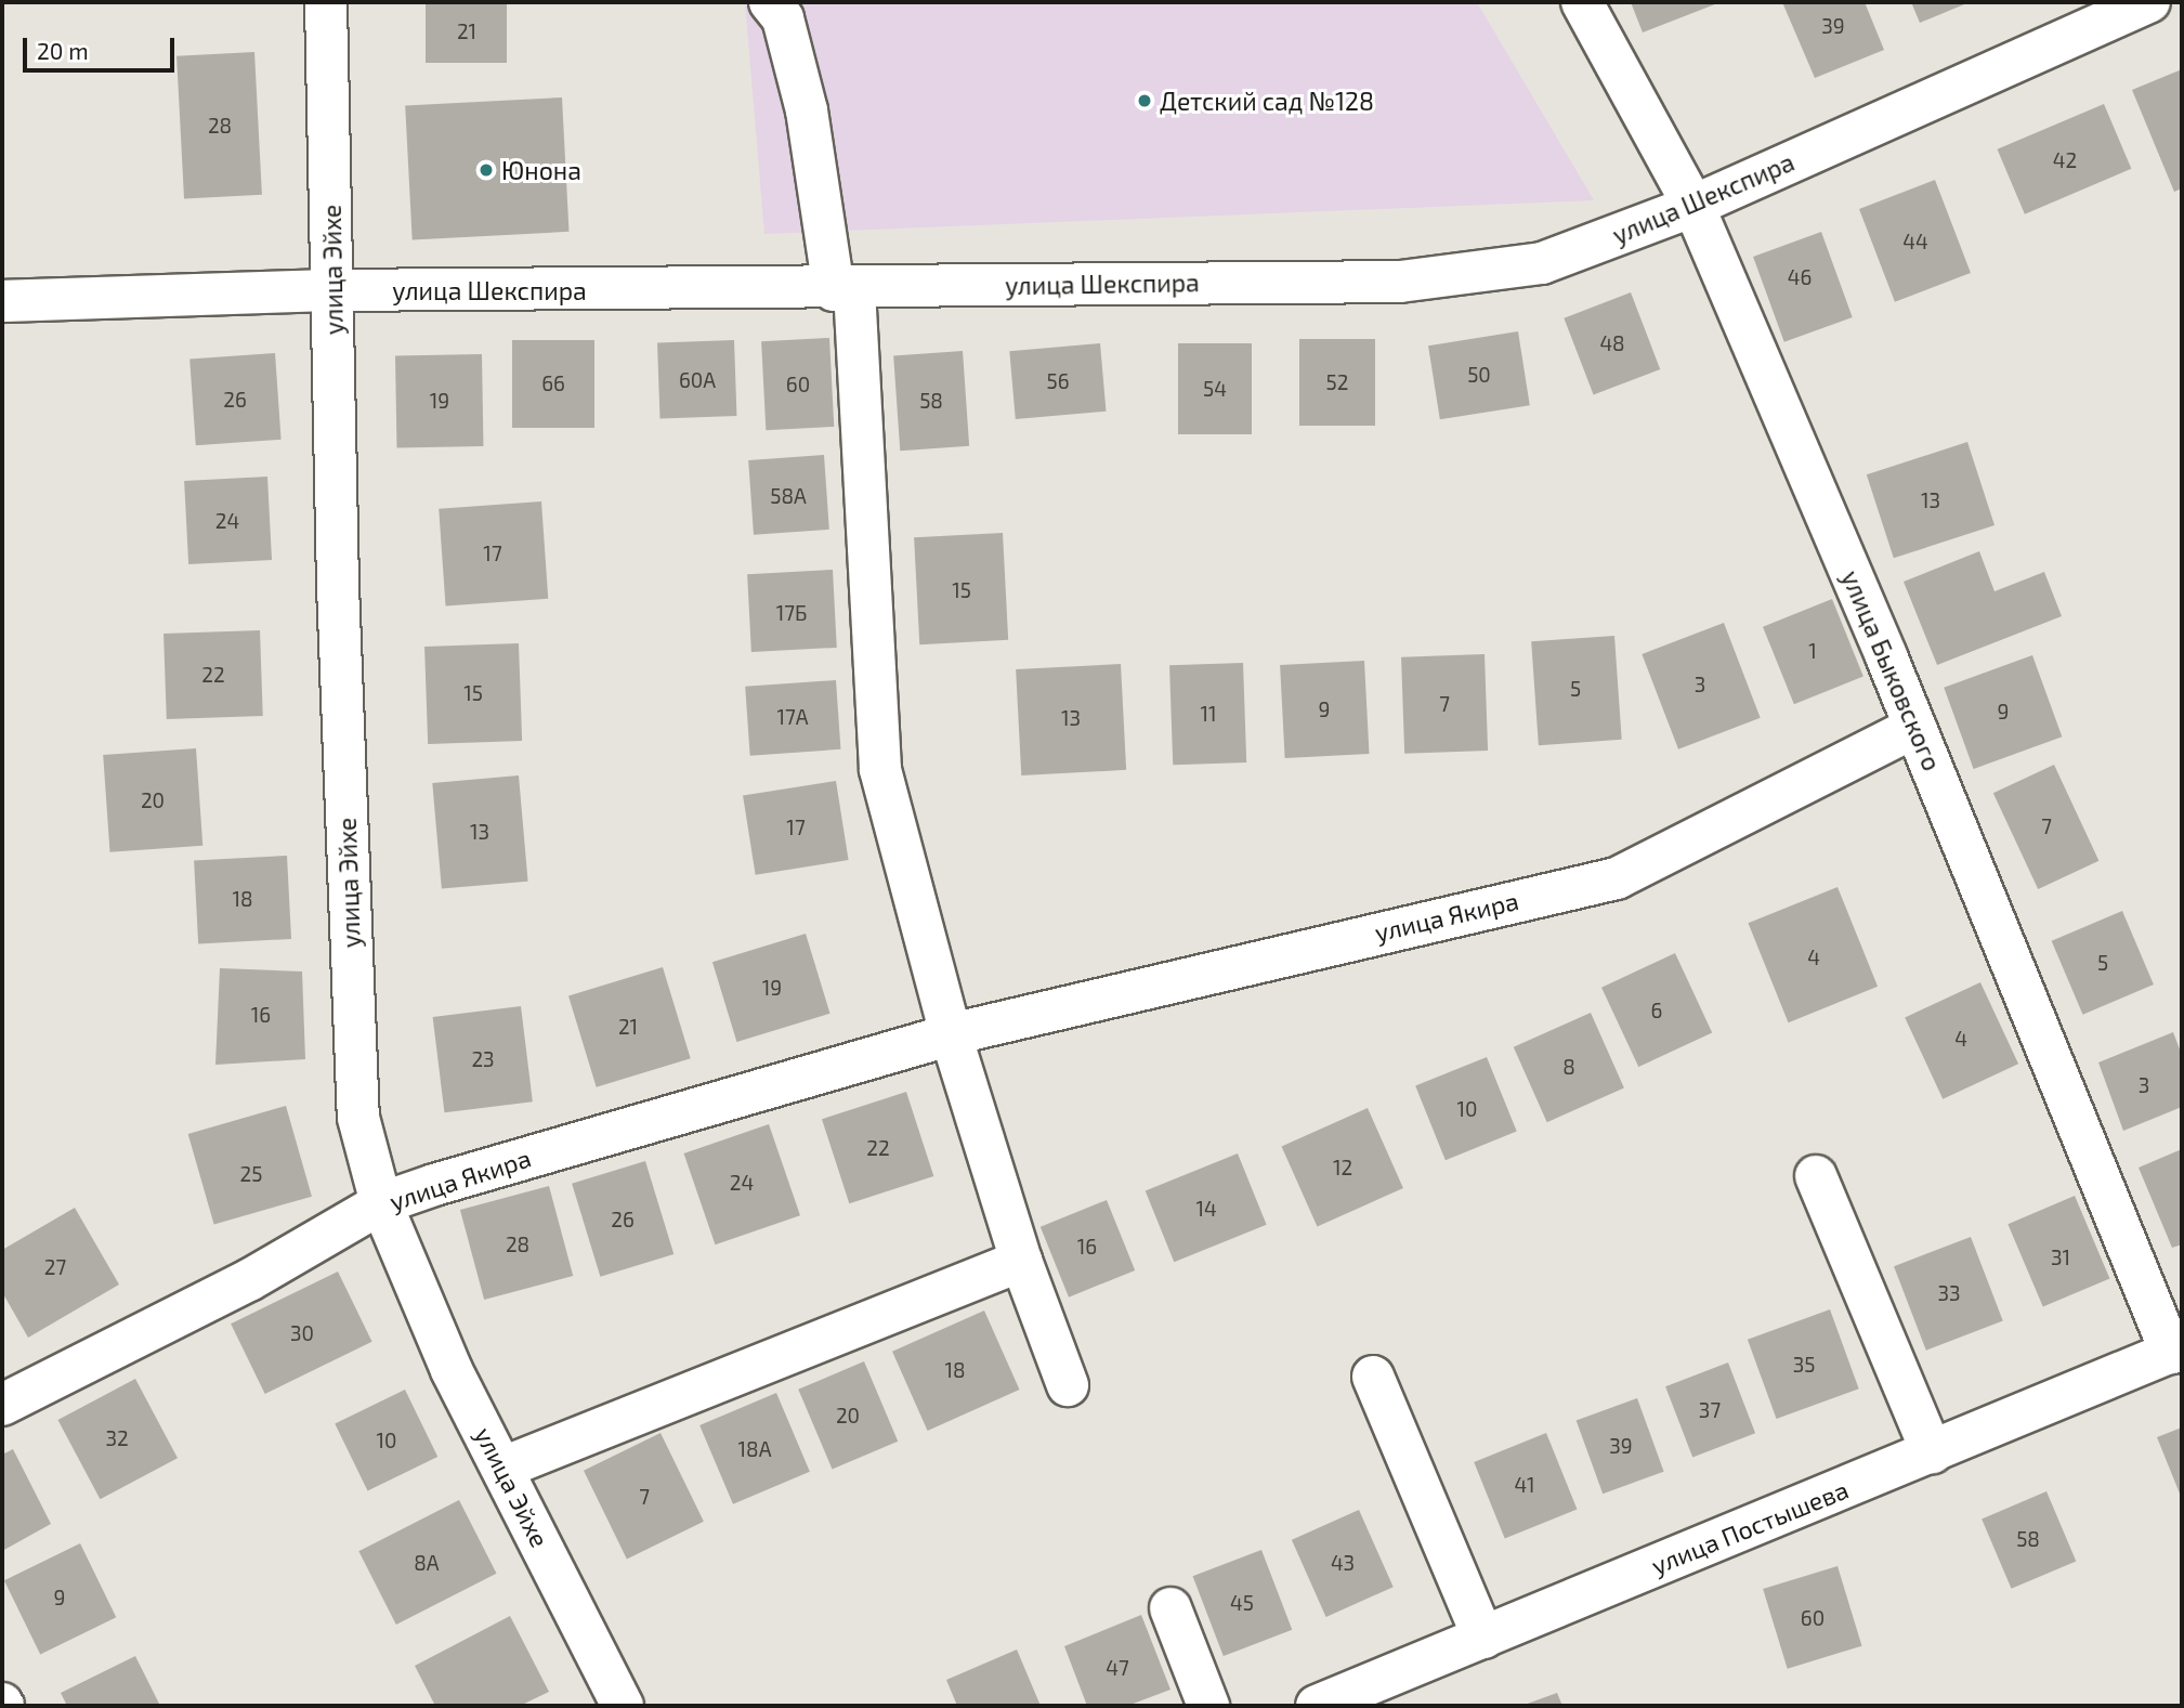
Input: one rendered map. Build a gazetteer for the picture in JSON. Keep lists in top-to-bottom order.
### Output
{
  "streets": {
    "street": [
      "улица Шекспира",
      "улица Эйхе",
      "улица Быковского",
      "улица Якира",
      "улица Постышева"
    ]
  },
  "crossings": [
    ["улица Шекспира", "улица Эйхе"],
    ["улица Шекспира", "улица Быковского"],
    ["улица Эйхе", "улица Якира"],
    ["улица Быковского", "улица Якира"],
    ["улица Быковского", "улица Постышева"]
  ],
  "places": ["Детский сад №128", "Юнона"],
  "house_numbers": [
    "39",
    "21",
    "28",
    "42",
    "44",
    "46",
    "48",
    "50",
    "60А",
    "56",
    "52",
    "66",
    "60",
    "54",
    "26",
    "19",
    "58",
    "58А",
    "13",
    "24",
    "17",
    "15",
    "17Б",
    "1",
    "22",
    "3",
    "5",
    "15",
    "7",
    "9",
    "9",
    "11",
    "17А",
    "13",
    "20",
    "7",
    "17",
    "13",
    "18",
    "4",
    "5",
    "19",
    "6",
    "16",
    "21",
    "4",
    "23",
    "8",
    "3",
    "10",
    "22",
    "12",
    "25",
    "24",
    "14",
    "26",
    "28",
    "16",
    "31",
    "27",
    "33",
    "30",
    "35",
    "18",
    "37",
    "20",
    "32",
    "10",
    "39",
    "18А",
    "41",
    "7",
    "58",
    "8А",
    "43",
    "9",
    "45",
    "60",
    "47"
  ],
  "scale_bar": "20 m"
}
